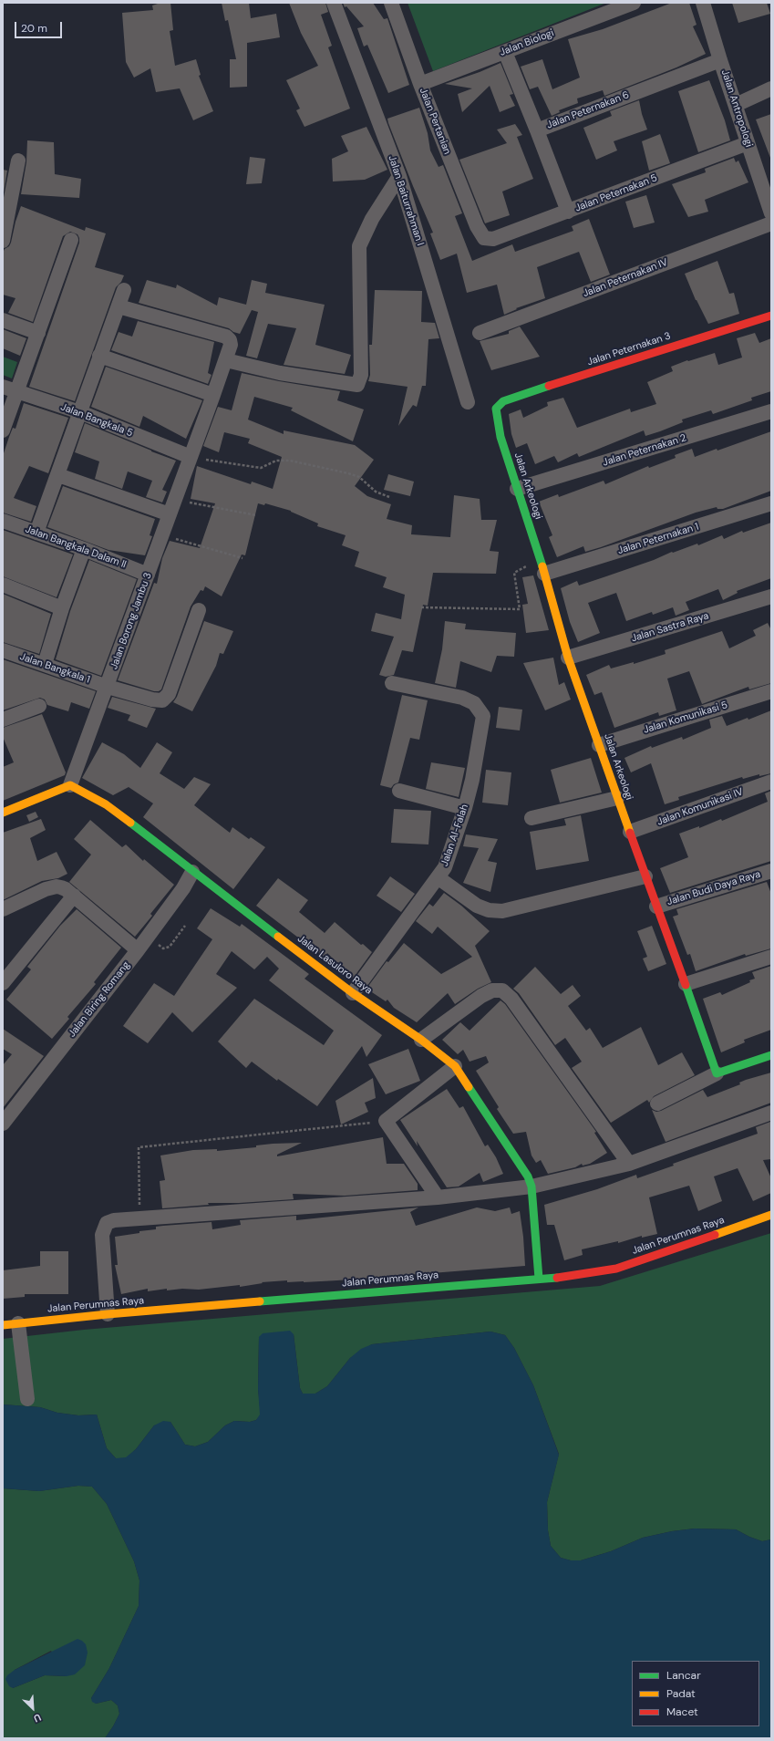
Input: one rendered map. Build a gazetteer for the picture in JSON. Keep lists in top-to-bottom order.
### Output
{
  "streets": {
    "street": [
      "Jalan Biologi",
      "Jalan Antropologi",
      "Jalan Peternakan 6",
      "Jalan Pertanian",
      "Jalan Peternakan 5",
      "Jalan Baiturrahman I",
      "Jalan Peternakan IV",
      "Jalan Peternakan 3",
      "Jalan Bangkala 5",
      "Jalan Peternakan 2",
      "Jalan Arkeologi",
      "Jalan Peternakan 1",
      "Jalan Bangkala Dalam II",
      "Jalan Borong Jambu 3",
      "Jalan Sastra Raya",
      "Jalan Bangkala 1",
      "Jalan Komunikasi 5",
      "Jalan Komunikasi IV",
      "Jalan Al-Falah",
      "Jalan Budi Daya Raya",
      "Jalan Lasuloro Raya",
      "Jalan Biring Romang",
      "Jalan Perumnas Raya"
    ]
  },
  "crossings": [
    ["Jalan Biologi", "Jalan Pertanian"],
    ["Jalan Antropologi", "Jalan Peternakan 6"],
    ["Jalan Antropologi", "Jalan Peternakan 5"],
    ["Jalan Peternakan 6", "Jalan Peternakan 5"],
    ["Jalan Pertanian", "Jalan Peternakan 5"],
    ["Jalan Peternakan 3", "Jalan Arkeologi"],
    ["Jalan Bangkala 5", "Jalan Borong Jambu 3"],
    ["Jalan Peternakan 2", "Jalan Arkeologi"],
    ["Jalan Arkeologi", "Jalan Peternakan 1"],
    ["Jalan Arkeologi", "Jalan Sastra Raya"],
    ["Jalan Arkeologi", "Jalan Komunikasi 5"],
    ["Jalan Arkeologi", "Jalan Komunikasi IV"],
    ["Jalan Arkeologi", "Jalan Budi Daya Raya"],
    ["Jalan Bangkala Dalam II", "Jalan Borong Jambu 3"],
    ["Jalan Borong Jambu 3", "Jalan Bangkala 1"],
    ["Jalan Borong Jambu 3", "Jalan Lasuloro Raya"],
    ["Jalan Al-Falah", "Jalan Lasuloro Raya"],
    ["Jalan Lasuloro Raya", "Jalan Biring Romang"],
    ["Jalan Lasuloro Raya", "Jalan Perumnas Raya"]
  ],
  "legend": ["Lancar", "Padat", "Macet"],
  "scale_bar": "20 m",
  "north": "bottom right"
}
